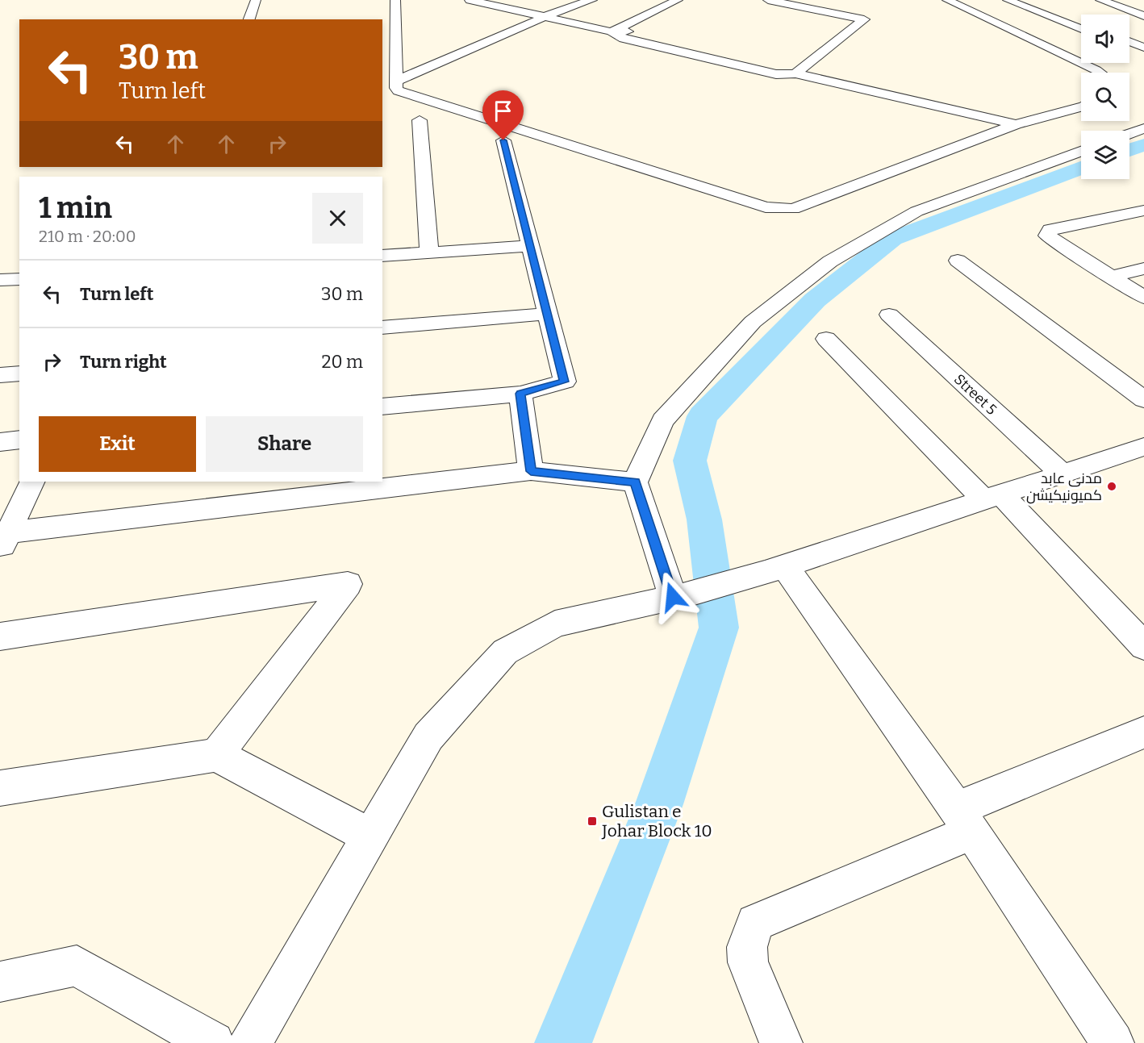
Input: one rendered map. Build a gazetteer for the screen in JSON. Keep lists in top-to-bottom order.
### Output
{
  "streets": {
    "street": ["Street 5"]
  },
  "places": {
    "other": ["مدنی عابد کمیونیکیشن"],
    "transit": ["Gulistan e Johar Block 10"]
  },
  "page": {
    "turn": ["30 m", "Turn left"],
    "heading": ["1 min", "210 m · 20:00"],
    "list": [
      {
        "name": "Turn left",
        "value": "30 m"
      },
      {
        "name": "Turn right",
        "value": "20 m"
      }
    ],
    "buttons": ["Exit", "Share"]
  }
}
